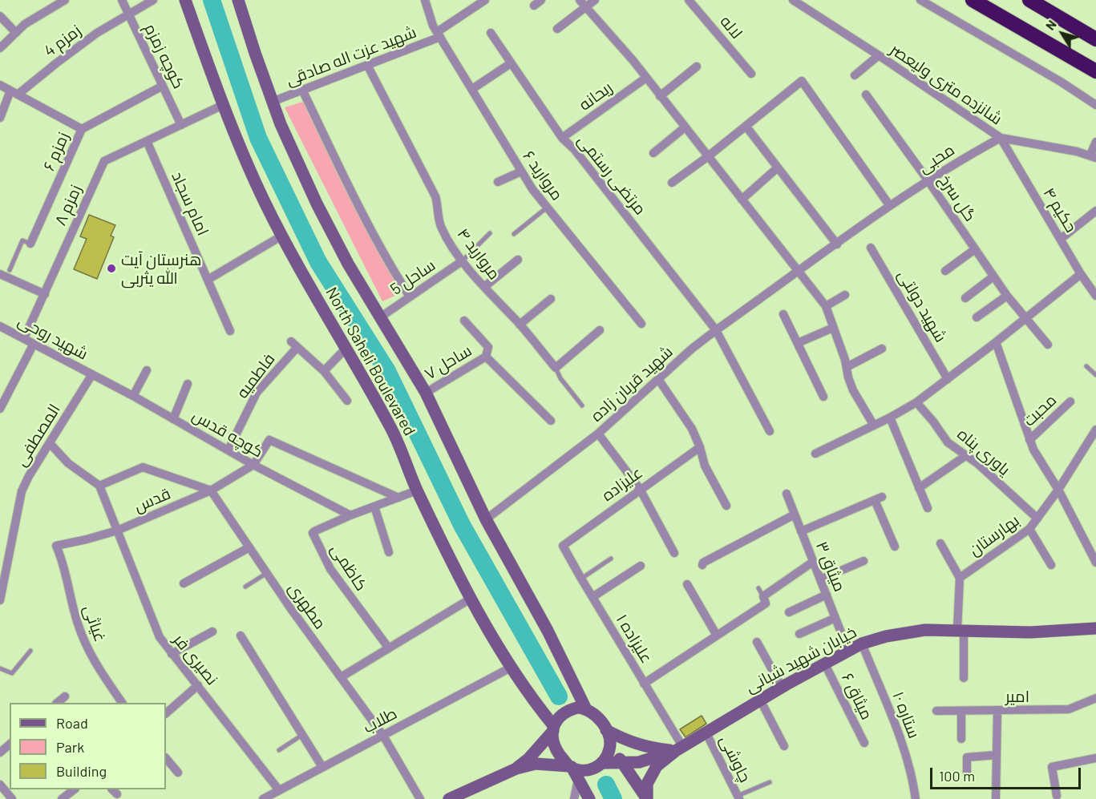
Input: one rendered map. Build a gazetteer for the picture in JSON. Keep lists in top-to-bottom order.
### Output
{
  "streets": {
    "main road": ["North Saheli Boulevared", "خیابان شهید شبانی"],
    "street": [
      "لاله",
      "زمزم 4",
      "کوچه زمزم",
      "شهید عزت اله صادقی",
      "شانزده متری ولیعصر",
      "ریحانه",
      "زمزم ۶",
      "محبی",
      "مرتضی رستمی",
      "مروارید ۶",
      "گل سرخ",
      "امام سجاد",
      "زمزم ۸",
      "حکیم ۴",
      "مروارید ۴",
      "ساحل 5",
      "شهید دولتی",
      "شهید روحی",
      "ساحل ۷",
      "فاطمیه",
      "شهید قربان زاده",
      "محبت",
      "کوچه قدس",
      "المصطفی",
      "یاوری پناه",
      "علیزاده",
      "قدس",
      "بهارستان",
      "میثاق ۳",
      "کاظمی",
      "مطهری",
      "غیاثی",
      "علیزاده ۱",
      "نصیری فر",
      "میثاق ۶",
      "امیر",
      "ستاره ۱۰",
      "طلاب",
      "چاوشی"
    ]
  },
  "crossings": [
    ["زمزم 4", "کوچه زمزم"],
    ["کوچه زمزم", "زمزم ۶"],
    ["کوچه زمزم", "زمزم ۸"],
    ["شهید عزت اله صادقی", "مروارید ۶"],
    ["شهید عزت اله صادقی", "مروارید ۴"],
    ["شهید عزت اله صادقی", "North Saheli Boulevared"],
    ["شانزده متری ولیعصر", "محبی"],
    ["شانزده متری ولیعصر", "حکیم ۴"],
    ["ریحانه", "مرتضی رستمی"],
    ["محبی", "گل سرخ"],
    ["محبی", "حکیم ۴"],
    ["محبی", "شهید قربان زاده"],
    ["مرتضی رستمی", "شهید قربان زاده"],
    ["امام سجاد", "زمزم ۸"],
    ["زمزم ۸", "شهید روحی"],
    ["زمزم ۸", "North Saheli Boulevared"],
    ["مروارید ۴", "ساحل 5"],
    ["ساحل 5", "North Saheli Boulevared"],
    ["شهید روحی", "کوچه قدس"],
    ["شهید روحی", "المصطفی"],
    ["North Saheli Boulevared", "ساحل ۷"],
    ["North Saheli Boulevared", "شهید قربان زاده"],
    ["North Saheli Boulevared", "خیابان شهید شبانی"],
    ["North Saheli Boulevared", "طلاب"],
    ["فاطمیه", "کوچه قدس"],
    ["کوچه قدس", "المصطفی"],
    ["کوچه قدس", "قدس"],
    ["کوچه قدس", "کاظمی"],
    ["یاوری پناه", "بهارستان"],
    ["علیزاده", "علیزاده ۱"],
    ["قدس", "مطهری"],
    ["قدس", "غیاثی"],
    ["قدس", "نصیری فر"],
    ["میثاق ۳", "خیابان شهید شبانی"],
    ["مطهری", "طلاب"],
    ["علیزاده ۱", "خیابان شهید شبانی"],
    ["نصیری فر", "طلاب"],
    ["خیابان شهید شبانی", "میثاق ۶"],
    ["خیابان شهید شبانی", "ستاره ۱۰"],
    ["خیابان شهید شبانی", "چاوشی"]
  ],
  "places": ["هنرستان آیت الله یثربی"],
  "legend": ["Road", "Park", "Building"],
  "scale_bar": "100 m",
  "north": "top left"
}
